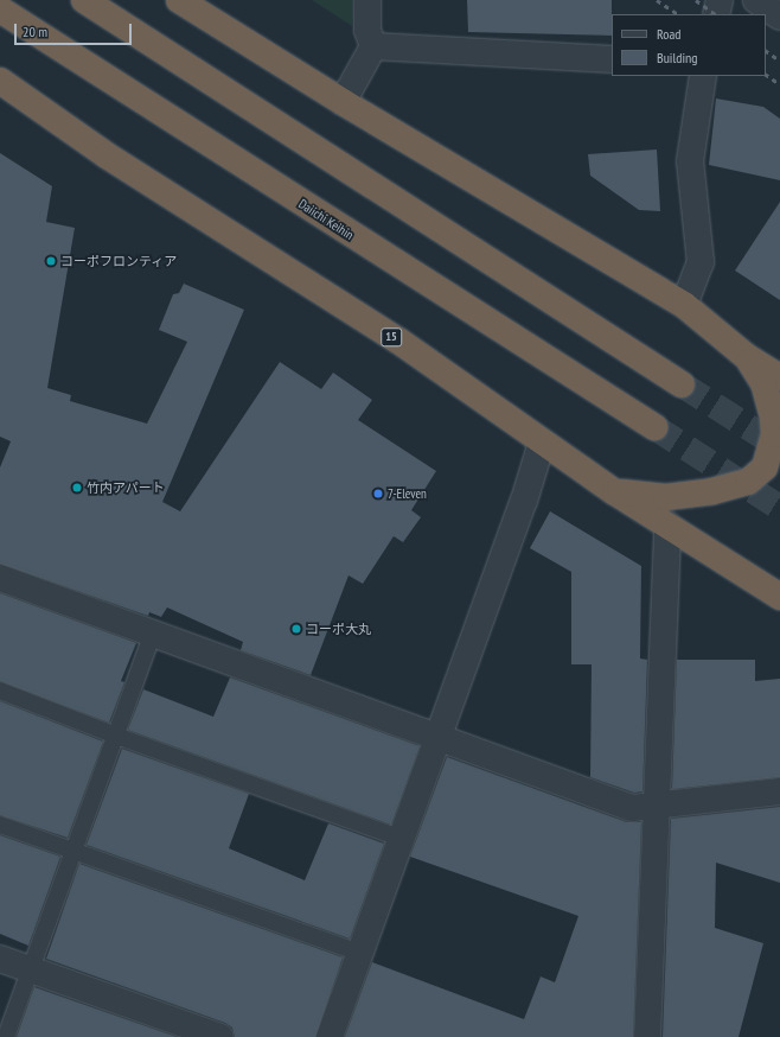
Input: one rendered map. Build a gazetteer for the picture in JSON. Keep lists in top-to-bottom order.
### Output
{
  "streets": {
    "highway": ["Daiichi Keihin", "15"]
  },
  "places": [
    "コーポフロンティア",
    "竹内アパート",
    "7-Eleven",
    "コーポ大丸"
  ],
  "legend": ["Road", "Building"],
  "scale_bar": "20 m"
}
